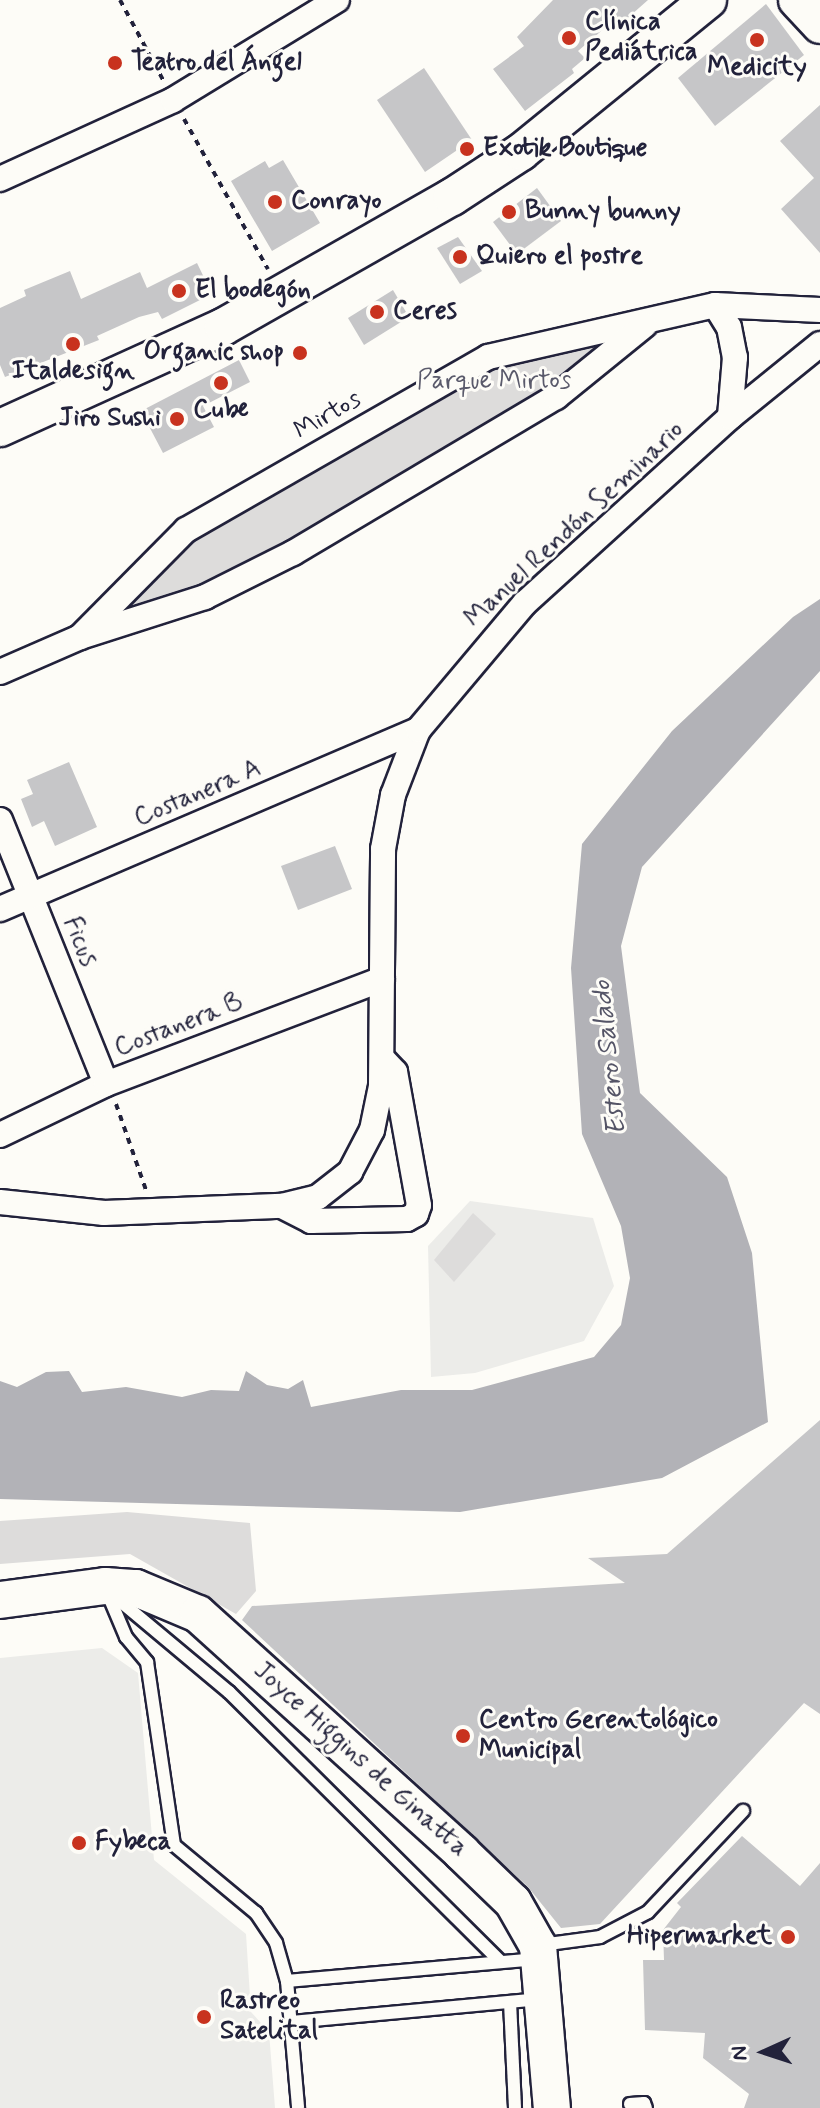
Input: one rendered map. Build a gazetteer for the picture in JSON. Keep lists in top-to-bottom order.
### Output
{
  "streets": {
    "street": [
      "Mirtos",
      "Manuel Rendón Seminario",
      "Costanera A",
      "Ficus",
      "Costanera B",
      "Joyce Higgins de Ginatta"
    ]
  },
  "crossings": [
    ["Manuel Rendón Seminario", "Costanera A"],
    ["Manuel Rendón Seminario", "Costanera B"],
    ["Costanera A", "Ficus"],
    ["Ficus", "Costanera B"]
  ],
  "water": ["Estero Salado"],
  "parks": ["Parque Mirtos"],
  "places": [
    "Clínica Pediátrica",
    "Medicity",
    "Teatro del Ángel",
    "Exotik Boutique",
    "Conrayo",
    "Bunny bunny",
    "Quiero el postre",
    "El bodegón",
    "Ceres",
    "Italdesign",
    "Organic shop",
    "Cube",
    "Jiro Sushi",
    "Centro Gerentológico Municipal",
    "Fybeca",
    "Hipermarket",
    "Rastreo Satelital"
  ],
  "north": "left"
}
